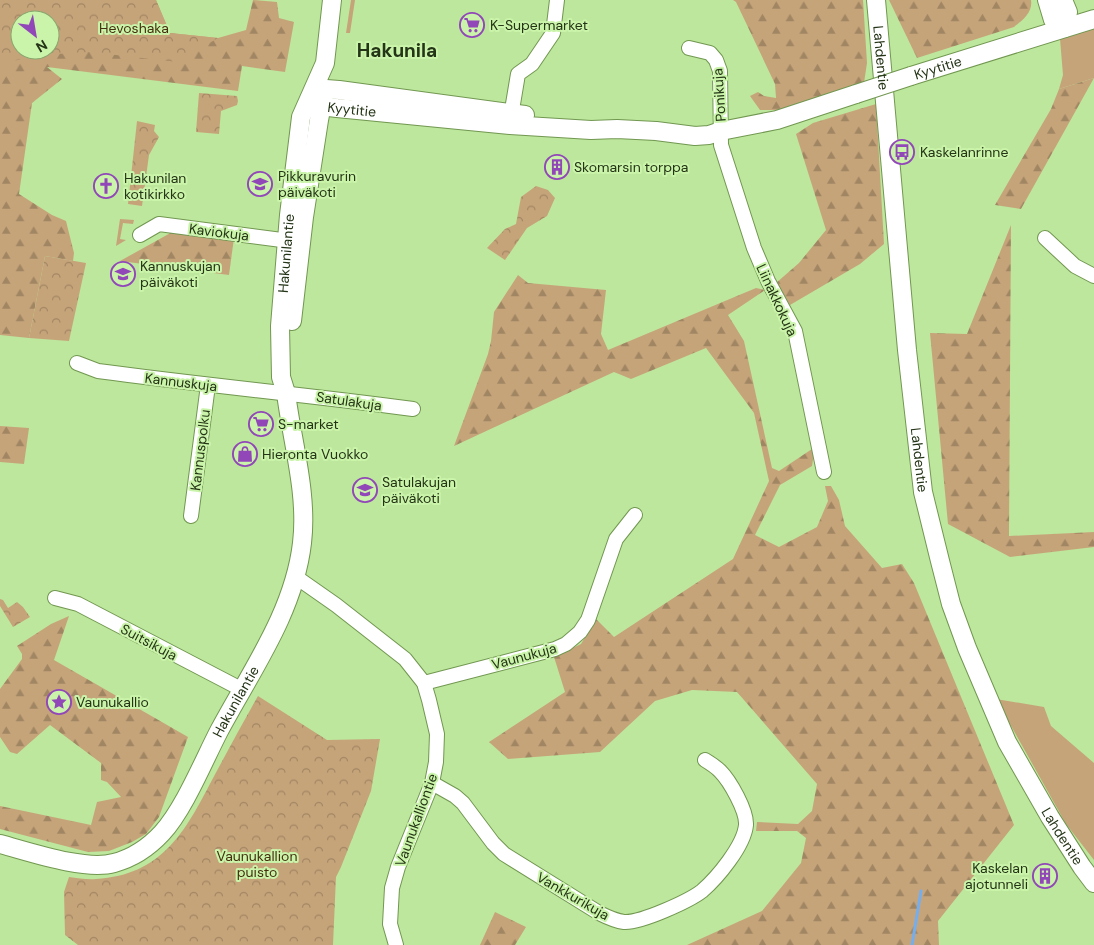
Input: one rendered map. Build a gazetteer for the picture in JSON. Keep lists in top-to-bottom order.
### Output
{
  "streets": {
    "main road": ["Lahdentie", "Kyytitie", "Hakunilantie"],
    "street": [
      "Ponikuja",
      "Kaviokuja",
      "Liinakkokuja",
      "Kannuskuja",
      "Satulakuja",
      "Kannuspolku",
      "Suitsikuja",
      "Vaunukuja",
      "Vaunukalliontie",
      "Vankkurikuja"
    ]
  },
  "crossings": [
    ["Kyytitie", "Ponikuja"],
    ["Kyytitie", "Hakunilantie"],
    ["Kyytitie", "Liinakkokuja"],
    ["Ponikuja", "Liinakkokuja"],
    ["Kaviokuja", "Hakunilantie"],
    ["Hakunilantie", "Kannuskuja"],
    ["Hakunilantie", "Satulakuja"],
    ["Hakunilantie", "Suitsikuja"],
    ["Hakunilantie", "Vaunukalliontie"],
    ["Kannuskuja", "Satulakuja"],
    ["Kannuskuja", "Kannuspolku"],
    ["Vaunukuja", "Vaunukalliontie"],
    ["Vaunukalliontie", "Vankkurikuja"]
  ],
  "districts": ["Hakunila"],
  "parks": ["Hevoshaka", "Vaunukallion puisto"],
  "places": {
    "supermarket": ["K-Supermarket", "S-market"],
    "bus stop": ["Kaskelanrinne"],
    "building": ["Skomarsin torppa", "Kaskelan ajotunneli"],
    "school or university": ["Pikkuravurin päiväkoti", "Kannuskujan päiväkoti", "Satulakujan päiväkoti"],
    "church": ["Hakunilan kotikirkko"],
    "shop": ["Hieronta Vuokko"],
    "place": ["Vaunukallio"]
  },
  "north": "bottom right"
}
